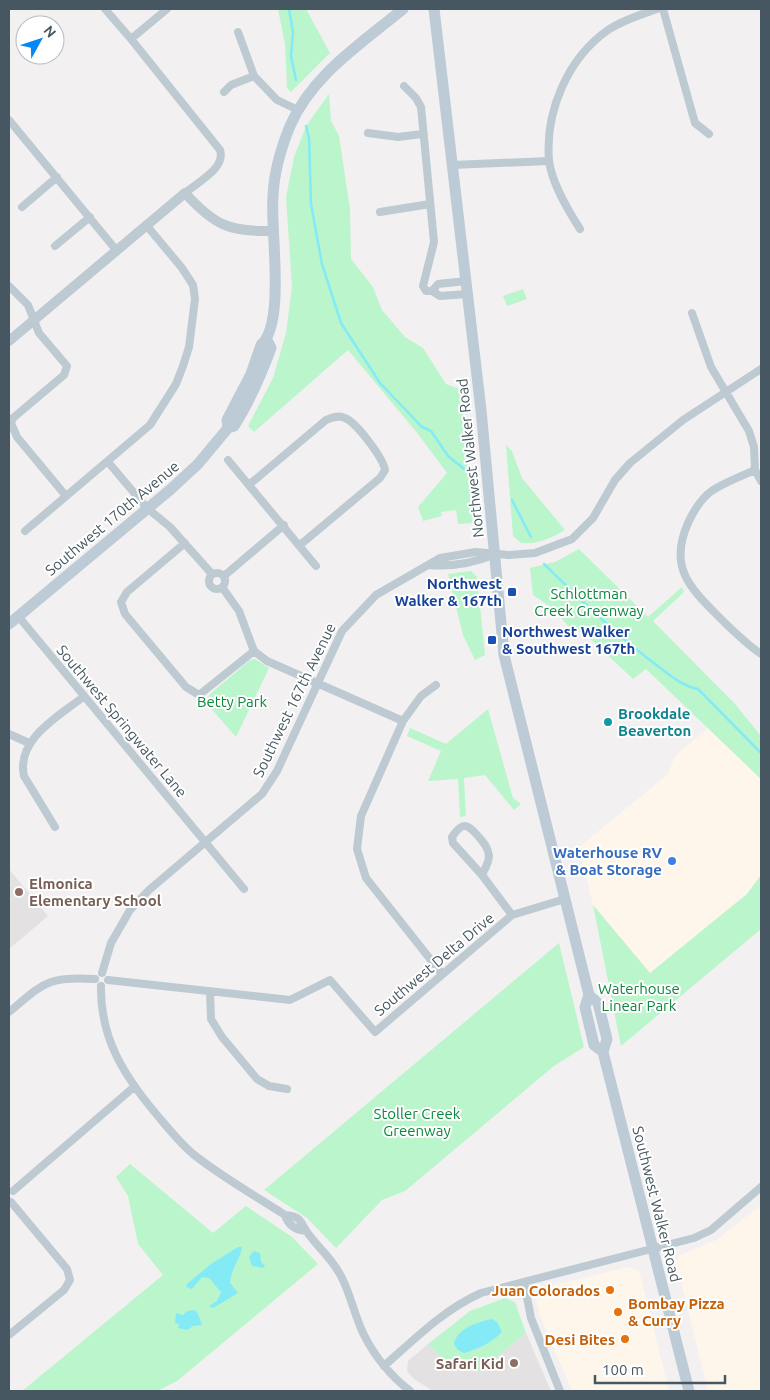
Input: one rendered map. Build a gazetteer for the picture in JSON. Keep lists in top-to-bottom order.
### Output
{
  "streets": {
    "main road": ["Northwest Walker Road", "Southwest 170th Avenue", "Southwest Walker Road"],
    "street": ["Southwest 167th Avenue", "Southwest Springwater Lane", "Southwest Delta Drive"]
  },
  "crossings": [
    ["Northwest Walker Road", "Southwest 167th Avenue"],
    ["Northwest Walker Road", "Southwest Delta Drive"],
    ["Northwest Walker Road", "Southwest Walker Road"],
    ["Southwest 170th Avenue", "Southwest Springwater Lane"],
    ["Southwest 167th Avenue", "Southwest Springwater Lane"],
    ["Southwest 167th Avenue", "Southwest Delta Drive"],
    ["Southwest Delta Drive", "Southwest Walker Road"]
  ],
  "parks": [
    "Schlottman Creek Greenway",
    "Betty Park",
    "Waterhouse Linear Park",
    "Stoller Creek Greenway"
  ],
  "places": {
    "transit": ["Northwest Walker & 167th", "Northwest Walker & Southwest 167th"],
    "other": [
      "Brookdale Beaverton",
      "Waterhouse RV & Boat Storage",
      "Elmonica Elementary School",
      "Juan Colorados",
      "Bombay Pizza & Curry",
      "Desi Bites",
      "Safari Kid"
    ]
  },
  "scale_bar": "100 m",
  "north": "top right"
}
